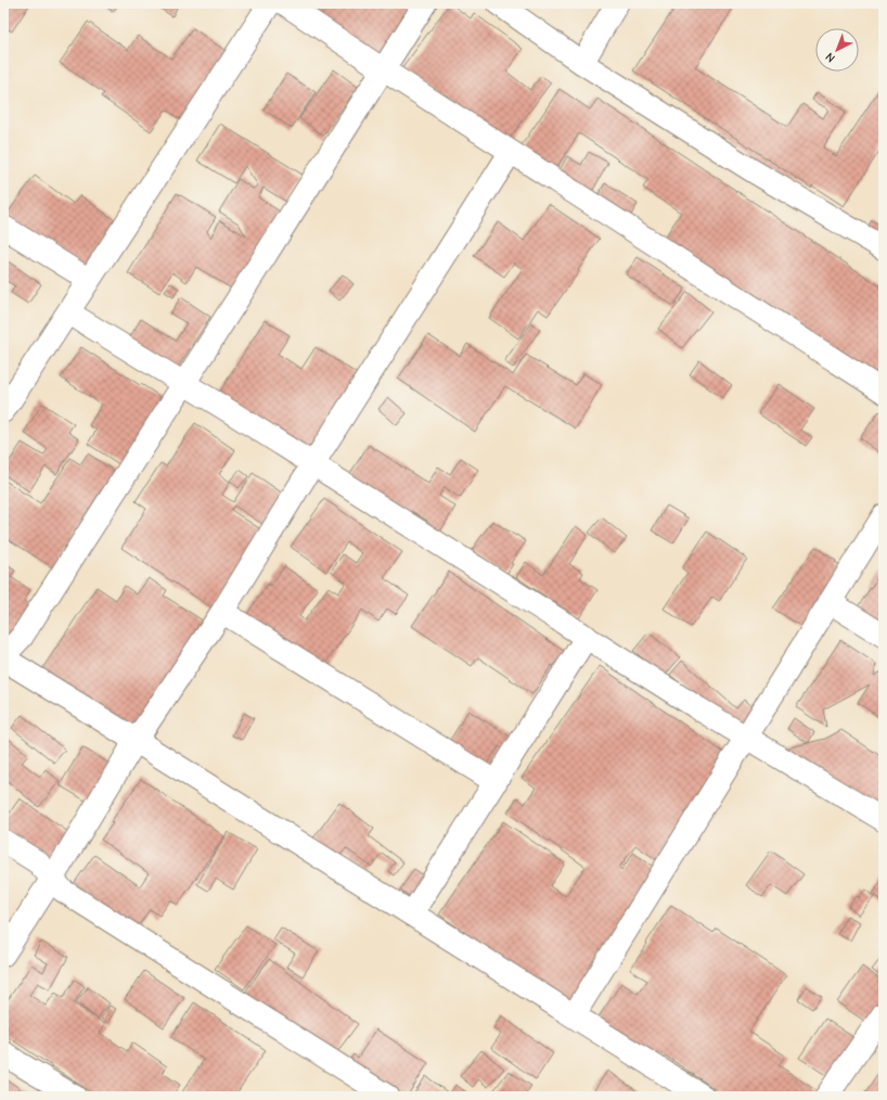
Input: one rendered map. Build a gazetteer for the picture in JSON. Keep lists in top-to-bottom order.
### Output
{
  "north": "bottom left"
}
